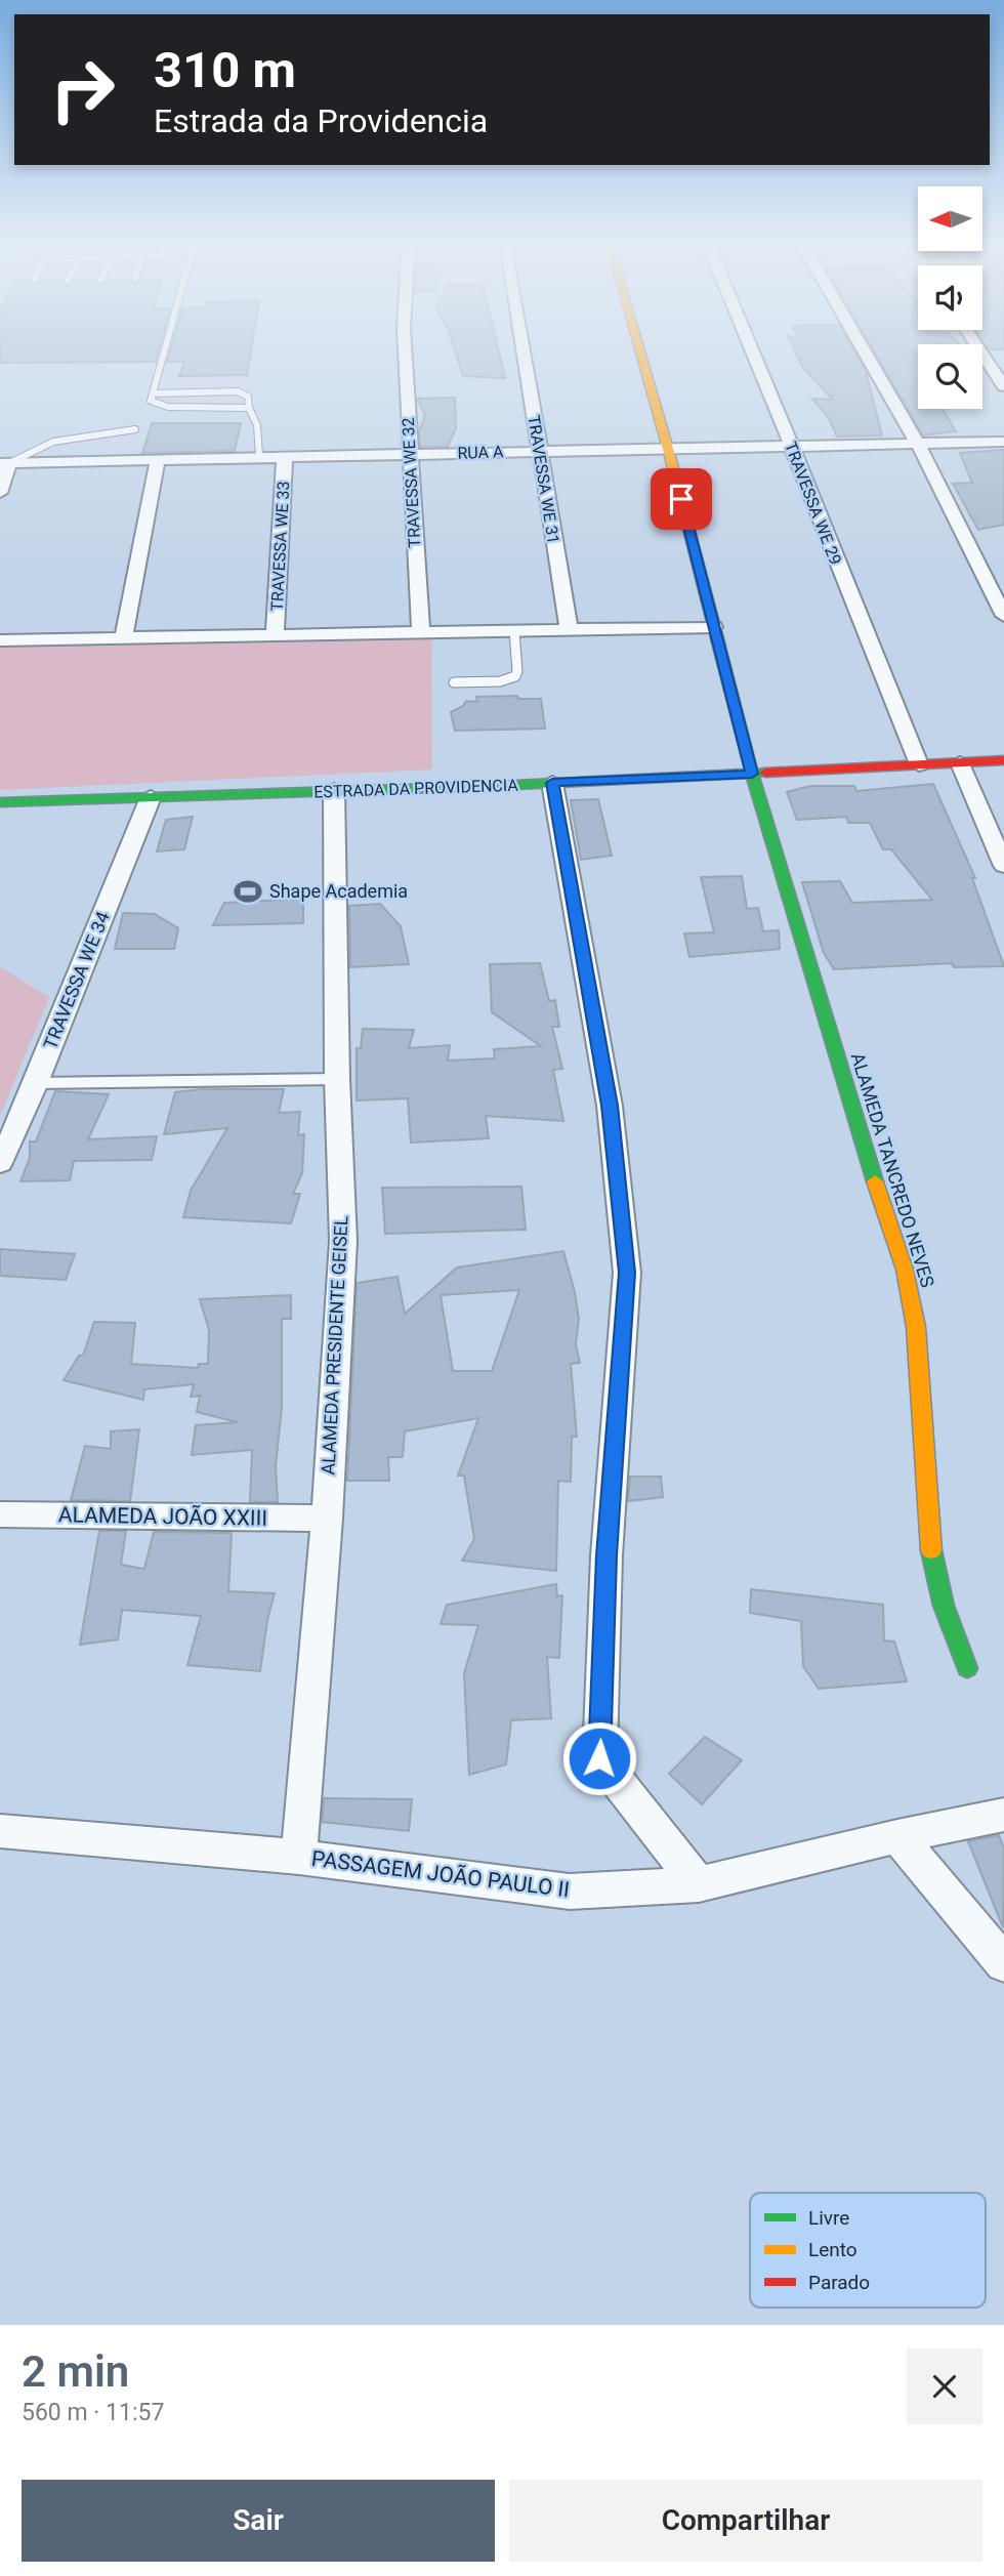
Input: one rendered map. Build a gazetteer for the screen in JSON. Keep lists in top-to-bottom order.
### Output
{
  "streets": {
    "street": [
      "RUA A",
      "TRAVESSA WE 31",
      "TRAVESSA WE 32",
      "TRAVESSA WE 29",
      "TRAVESSA WE 33",
      "ESTRADA DA PROVIDENCIA",
      "TRAVESSA WE 34",
      "ALAMEDA TANCREDO NEVES",
      "ALAMEDA PRESIDENTE GEISEL",
      "ALAMEDA JOÃO XXIII",
      "PASSAGEM JOÃO PAULO II"
    ]
  },
  "crossings": [
    ["RUA A", "TRAVESSA WE 31"],
    ["RUA A", "TRAVESSA WE 32"],
    ["RUA A", "TRAVESSA WE 29"],
    ["RUA A", "TRAVESSA WE 33"],
    ["RUA A", "ALAMEDA TANCREDO NEVES"],
    ["TRAVESSA WE 29", "ESTRADA DA PROVIDENCIA"],
    ["ESTRADA DA PROVIDENCIA", "TRAVESSA WE 34"],
    ["ESTRADA DA PROVIDENCIA", "ALAMEDA TANCREDO NEVES"],
    ["ESTRADA DA PROVIDENCIA", "ALAMEDA PRESIDENTE GEISEL"],
    ["ALAMEDA PRESIDENTE GEISEL", "ALAMEDA JOÃO XXIII"],
    ["ALAMEDA PRESIDENTE GEISEL", "PASSAGEM JOÃO PAULO II"]
  ],
  "places": {
    "sports": ["Shape Academia"]
  },
  "legend": ["Livre", "Lento", "Parado"],
  "north": "left",
  "page": {
    "turn": ["310 m", "Estrada da Providencia"],
    "heading": ["2 min", "560 m · 11:57"],
    "buttons": ["Sair", "Compartilhar"]
  }
}
